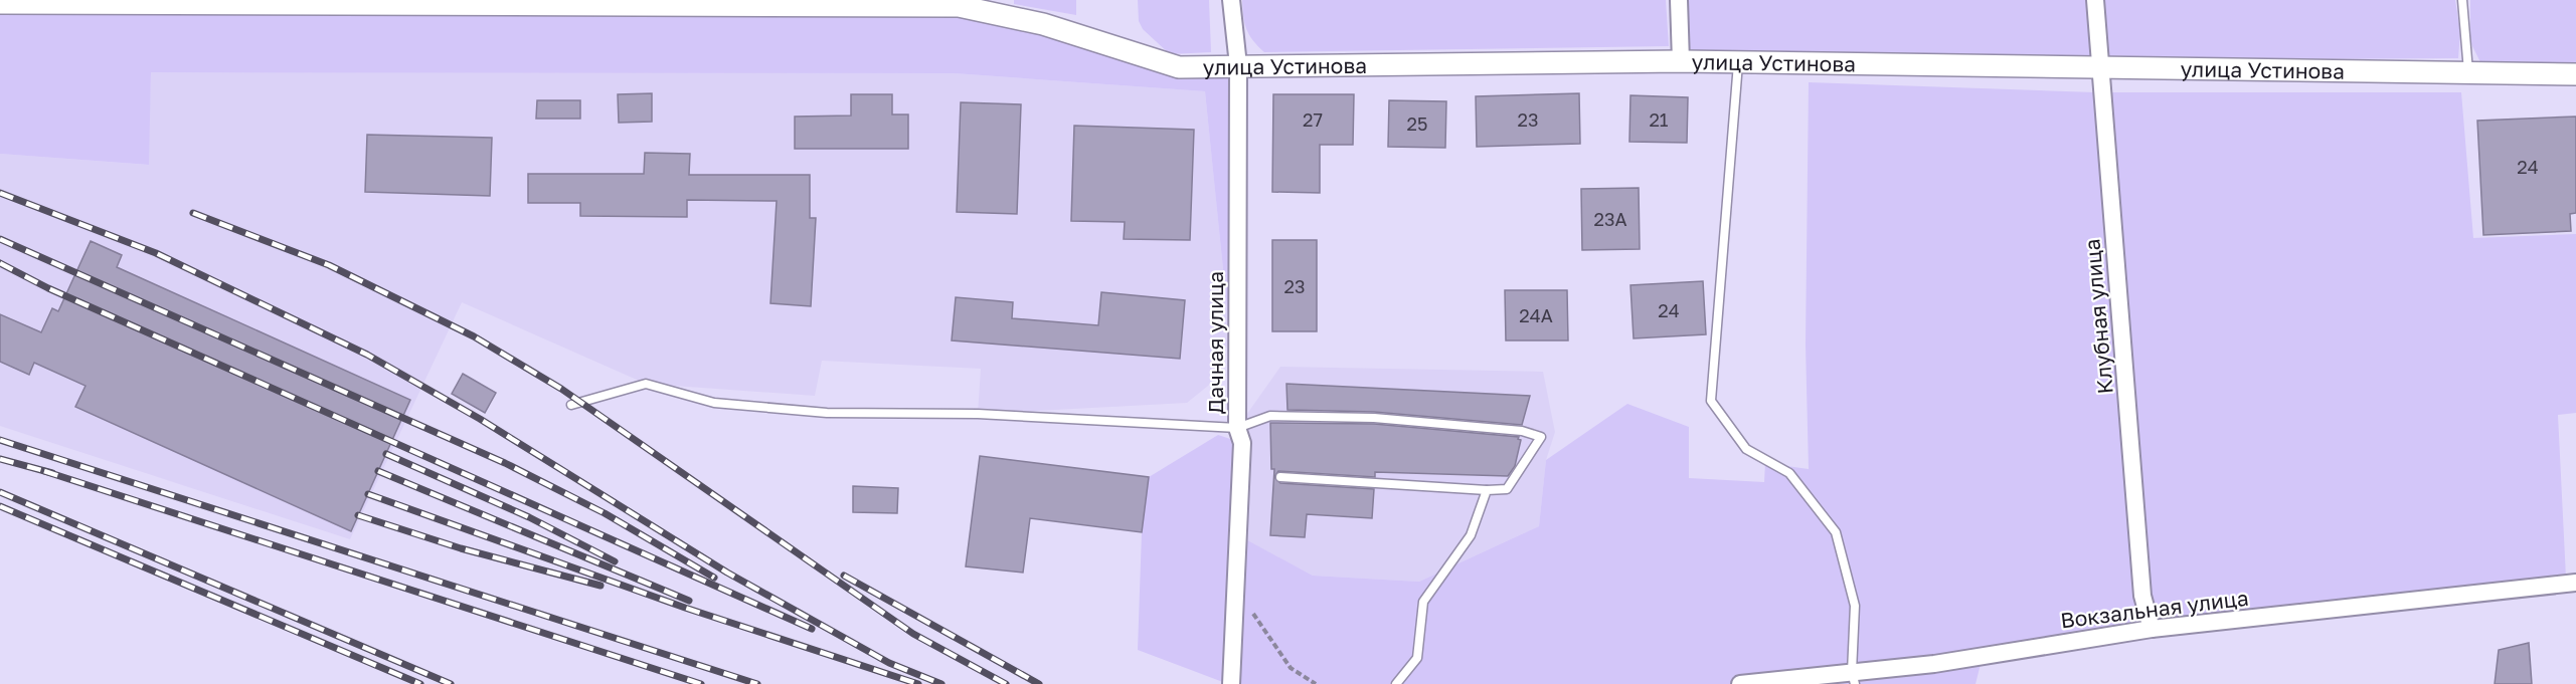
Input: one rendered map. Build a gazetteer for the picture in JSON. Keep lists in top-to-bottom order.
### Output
{
  "streets": {
    "street": [
      "улица Устинова",
      "Клубная улица",
      "Дачная улица",
      "Вокзальная улица"
    ]
  },
  "crossings": [
    ["улица Устинова", "Клубная улица"],
    ["улица Устинова", "Дачная улица"],
    ["Клубная улица", "Вокзальная улица"]
  ],
  "house_numbers": [
    "27",
    "23",
    "21",
    "25",
    "24",
    "23А",
    "23",
    "24",
    "24А"
  ]
}
